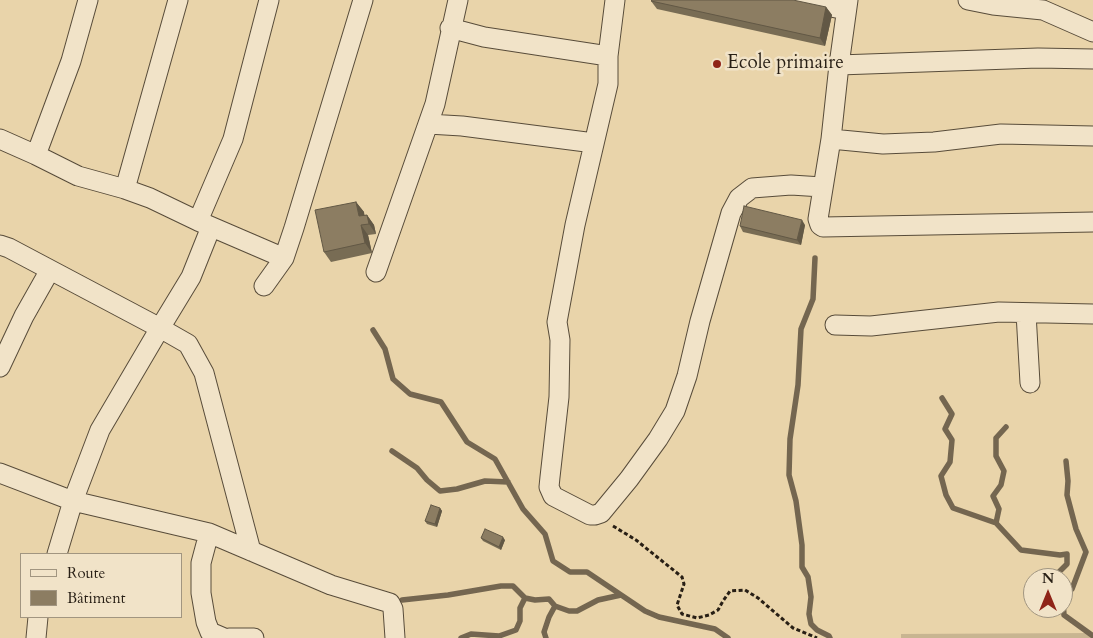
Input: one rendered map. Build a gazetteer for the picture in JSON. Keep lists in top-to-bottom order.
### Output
{
  "places": ["Ecole primaire"],
  "legend": ["Route", "Bâtiment"],
  "north": "top"
}
